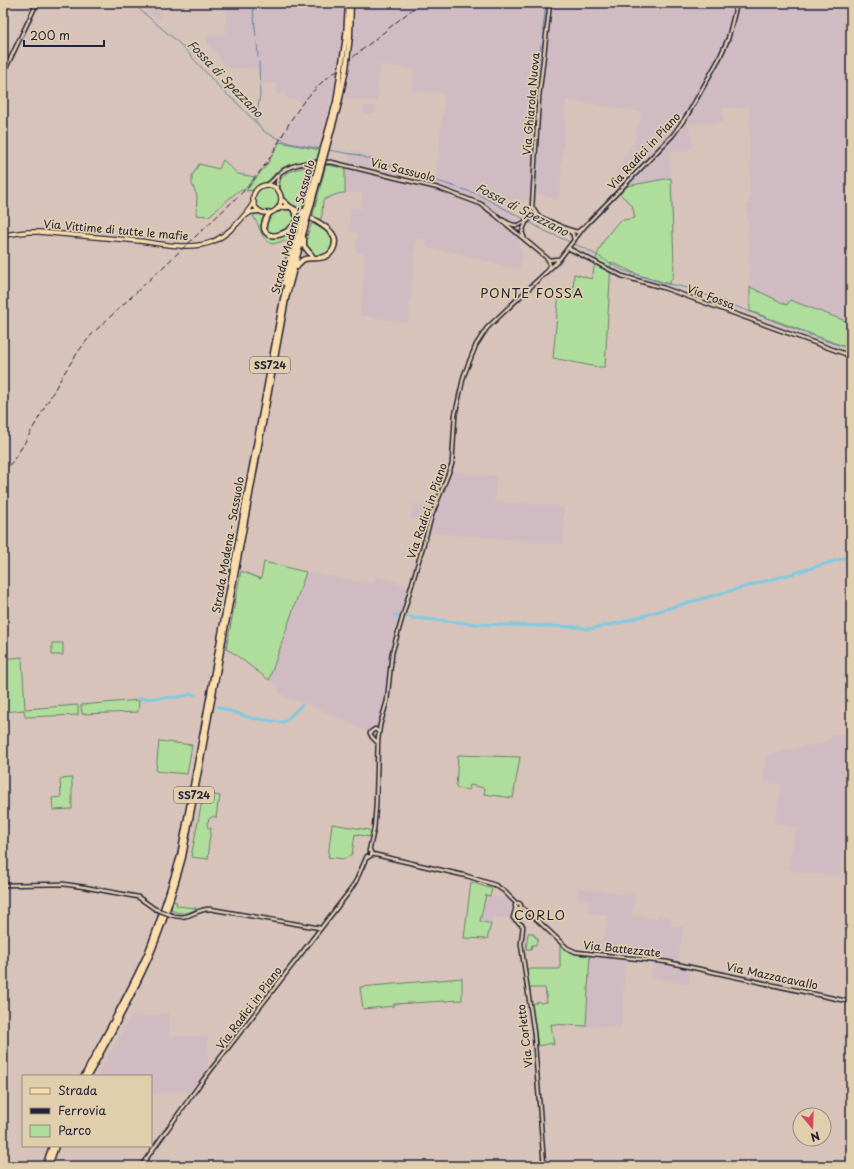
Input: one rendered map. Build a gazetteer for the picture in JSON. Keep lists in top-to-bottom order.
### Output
{
  "streets": {
    "highway": ["Strada Modena - Sassuolo", "SS724"],
    "main road": ["Via Sassuolo", "Via Vittime di tutte le mafie"],
    "street": [
      "Via Ghiarola Nuova",
      "Via Radici in Piano",
      "Via Fossa",
      "Via Battezzate",
      "Via Mazzacavallo",
      "Via Corletto"
    ]
  },
  "crossings": [
    ["Via Ghiarola Nuova", "Via Radici in Piano"],
    ["Via Ghiarola Nuova", "Via Sassuolo"],
    ["Via Ghiarola Nuova", "Via Fossa"],
    ["Via Radici in Piano", "Via Sassuolo"],
    ["Via Radici in Piano", "Via Fossa"],
    ["Via Sassuolo", "Via Vittime di tutte le mafie"],
    ["Via Sassuolo", "Via Fossa"],
    ["Via Battezzate", "Via Mazzacavallo"]
  ],
  "districts": ["PONTE FOSSA", "CORLO"],
  "water": ["Fossa di Spezzano"],
  "legend": ["Strada", "Ferrovia", "Parco"],
  "scale_bar": "200 m",
  "north": "bottom"
}
